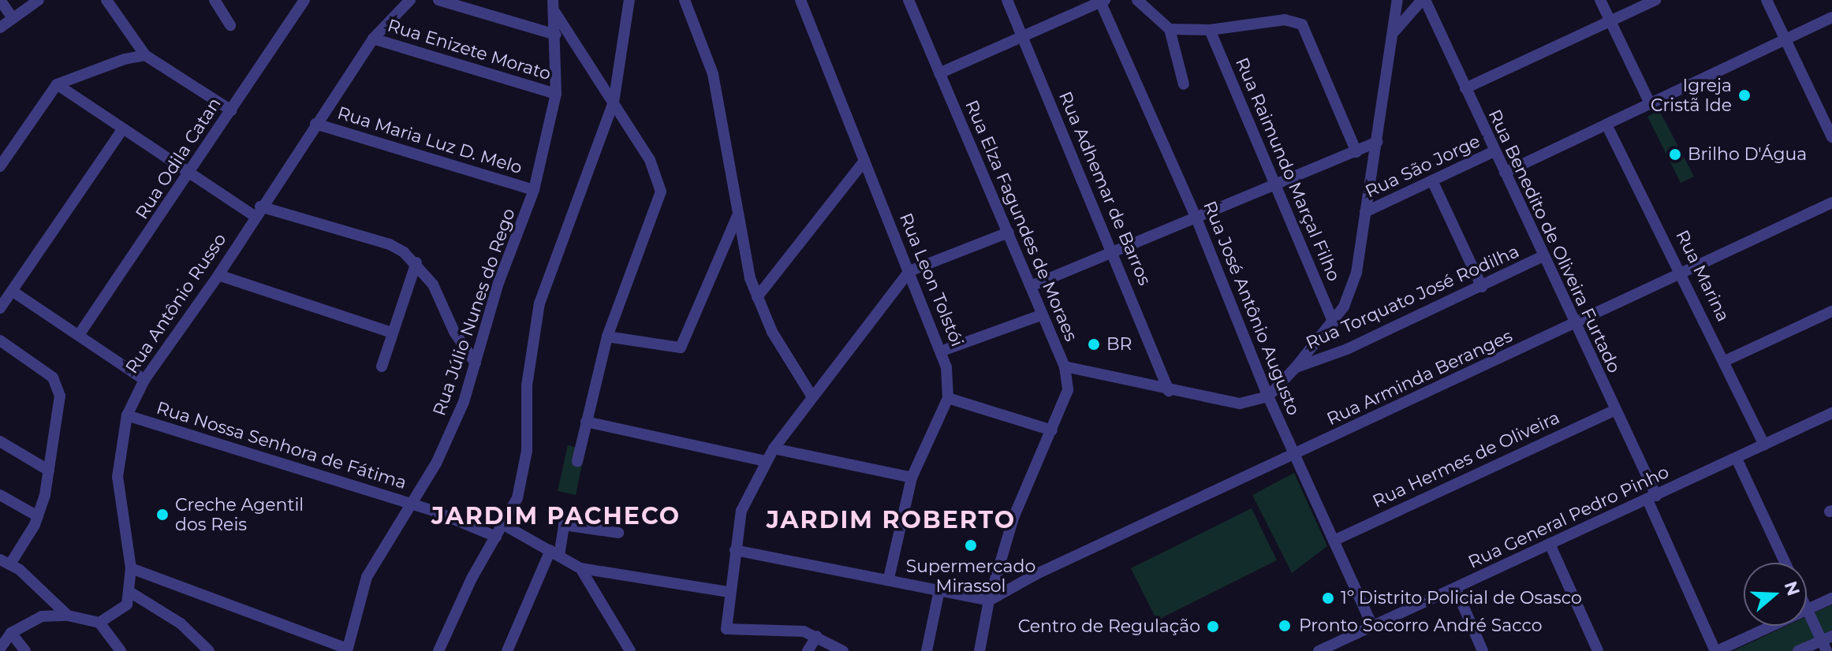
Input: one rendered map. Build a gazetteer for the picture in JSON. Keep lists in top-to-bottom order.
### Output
{
  "streets": {
    "street": [
      "Rua Enizete Morato",
      "Rua Maria Luz D. Melo",
      "Rua Odila Catan",
      "Rua São Jorge",
      "Rua Raimundo Marçal Filho",
      "Rua Adhemar de Barros",
      "Rua Elza Fagundes de Moraes",
      "Rua Benedito de Oliveira Furtado",
      "Rua Marina",
      "Rua Leon Tolstói",
      "Rua Torquato José Rodilha",
      "Rua Antônio Russo",
      "Rua José Antônio Augusto",
      "Rua Júlio Nunes do Rego",
      "Rua Arminda Beranges",
      "Rua Nossa Senhora de Fátima",
      "Rua Hermes de Oliveira",
      "Rua General Pedro Pinho"
    ]
  },
  "crossings": [
    ["Rua Enizete Morato", "Rua Antônio Russo"],
    ["Rua Enizete Morato", "Rua Júlio Nunes do Rego"],
    ["Rua Maria Luz D. Melo", "Rua Antônio Russo"],
    ["Rua Maria Luz D. Melo", "Rua Júlio Nunes do Rego"],
    ["Rua São Jorge", "Rua Benedito de Oliveira Furtado"],
    ["Rua Adhemar de Barros", "Rua Elza Fagundes de Moraes"],
    ["Rua Elza Fagundes de Moraes", "Rua José Antônio Augusto"],
    ["Rua Benedito de Oliveira Furtado", "Rua Torquato José Rodilha"],
    ["Rua Benedito de Oliveira Furtado", "Rua Arminda Beranges"],
    ["Rua Benedito de Oliveira Furtado", "Rua Hermes de Oliveira"],
    ["Rua Benedito de Oliveira Furtado", "Rua General Pedro Pinho"],
    ["Rua Marina", "Rua Arminda Beranges"],
    ["Rua Marina", "Rua General Pedro Pinho"],
    ["Rua Antônio Russo", "Rua Nossa Senhora de Fátima"],
    ["Rua José Antônio Augusto", "Rua Arminda Beranges"],
    ["Rua José Antônio Augusto", "Rua Hermes de Oliveira"],
    ["Rua José Antônio Augusto", "Rua General Pedro Pinho"],
    ["Rua Júlio Nunes do Rego", "Rua Nossa Senhora de Fátima"]
  ],
  "districts": ["JARDIM PACHECO", "JARDIM ROBERTO"],
  "places": [
    "Igreja Cristã Ide",
    "Brilho D'Água",
    "BR",
    "Creche Agentil dos Reis",
    "Supermercado Mirassol",
    "1º Distrito Policial de Osasco",
    "Pronto Socorro André Sacco",
    "Centro de Regulação"
  ],
  "north": "right"
}
